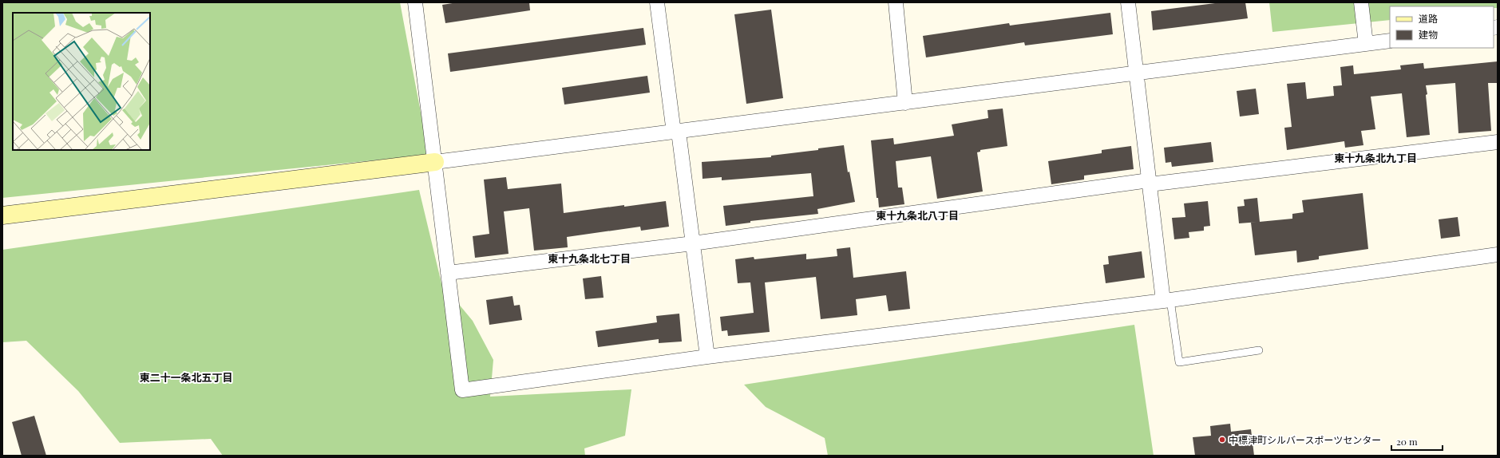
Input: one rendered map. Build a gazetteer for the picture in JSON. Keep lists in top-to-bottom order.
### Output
{
  "districts": [
    "東十九条北九丁目",
    "東十九条北八丁目",
    "東十九条北七丁目",
    "東二十一条北五丁目"
  ],
  "places": ["中標津町シルバースポーツセンター"],
  "legend": ["道路", "建物"],
  "scale_bar": "20 m"
}
